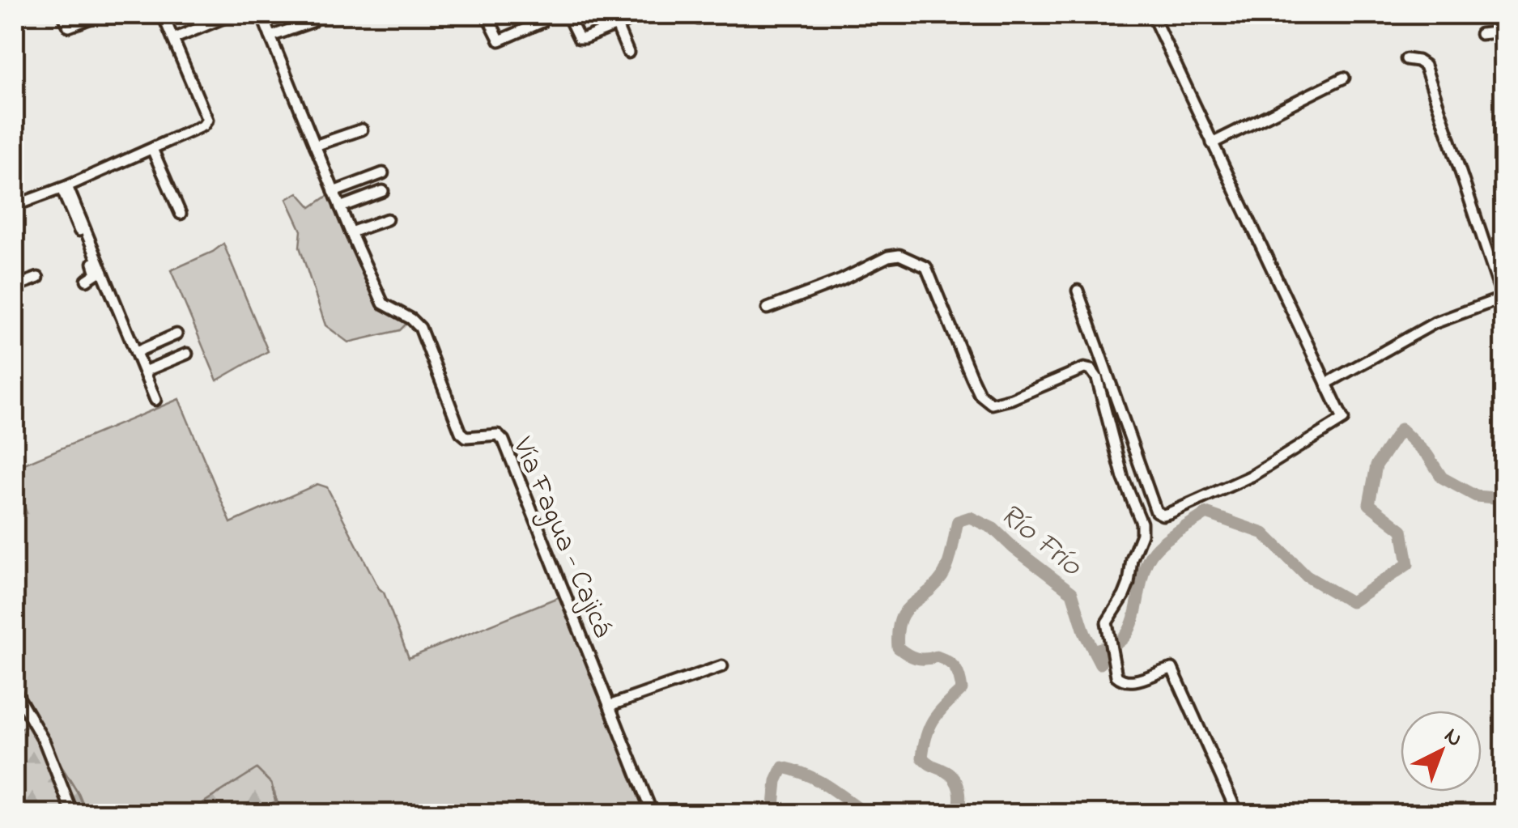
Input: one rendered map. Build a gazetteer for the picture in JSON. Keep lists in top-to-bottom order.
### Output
{
  "streets": {
    "street": ["Vía Fagua - Cajicá"]
  },
  "water": ["Río Frío"],
  "north": "top right"
}
